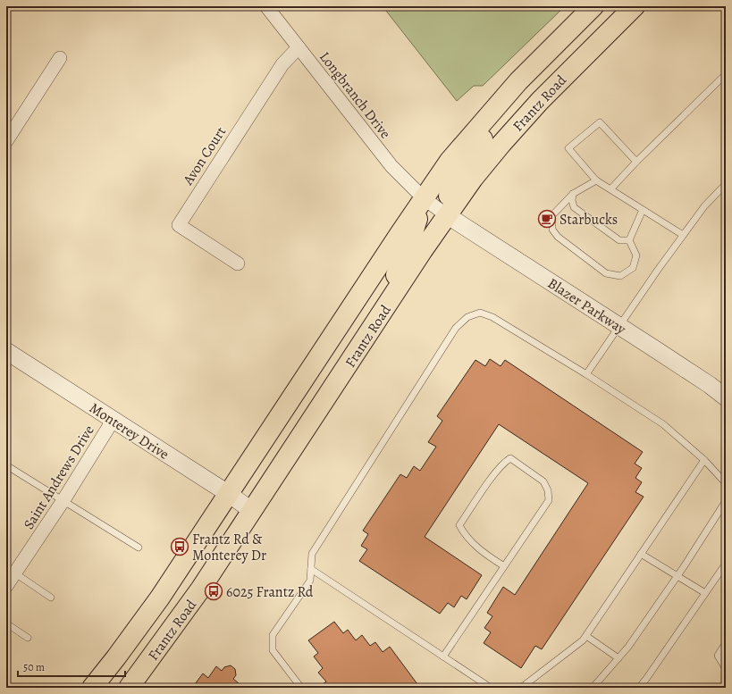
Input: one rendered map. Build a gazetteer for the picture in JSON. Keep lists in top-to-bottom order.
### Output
{
  "streets": {
    "main road": ["Frantz Road"],
    "street": [
      "Longbranch Drive",
      "Avon Court",
      "Blazer Parkway",
      "Monterey Drive",
      "Saint Andrews Drive"
    ]
  },
  "crossings": [
    ["Longbranch Drive", "Frantz Road"],
    ["Longbranch Drive", "Avon Court"],
    ["Longbranch Drive", "Blazer Parkway"],
    ["Frantz Road", "Blazer Parkway"],
    ["Frantz Road", "Monterey Drive"],
    ["Monterey Drive", "Saint Andrews Drive"]
  ],
  "places": {
    "cafe": ["Starbucks"],
    "bus stop": ["Frantz Rd & Monterey Dr", "6025 Frantz Rd"]
  },
  "scale_bar": "50 m"
}
